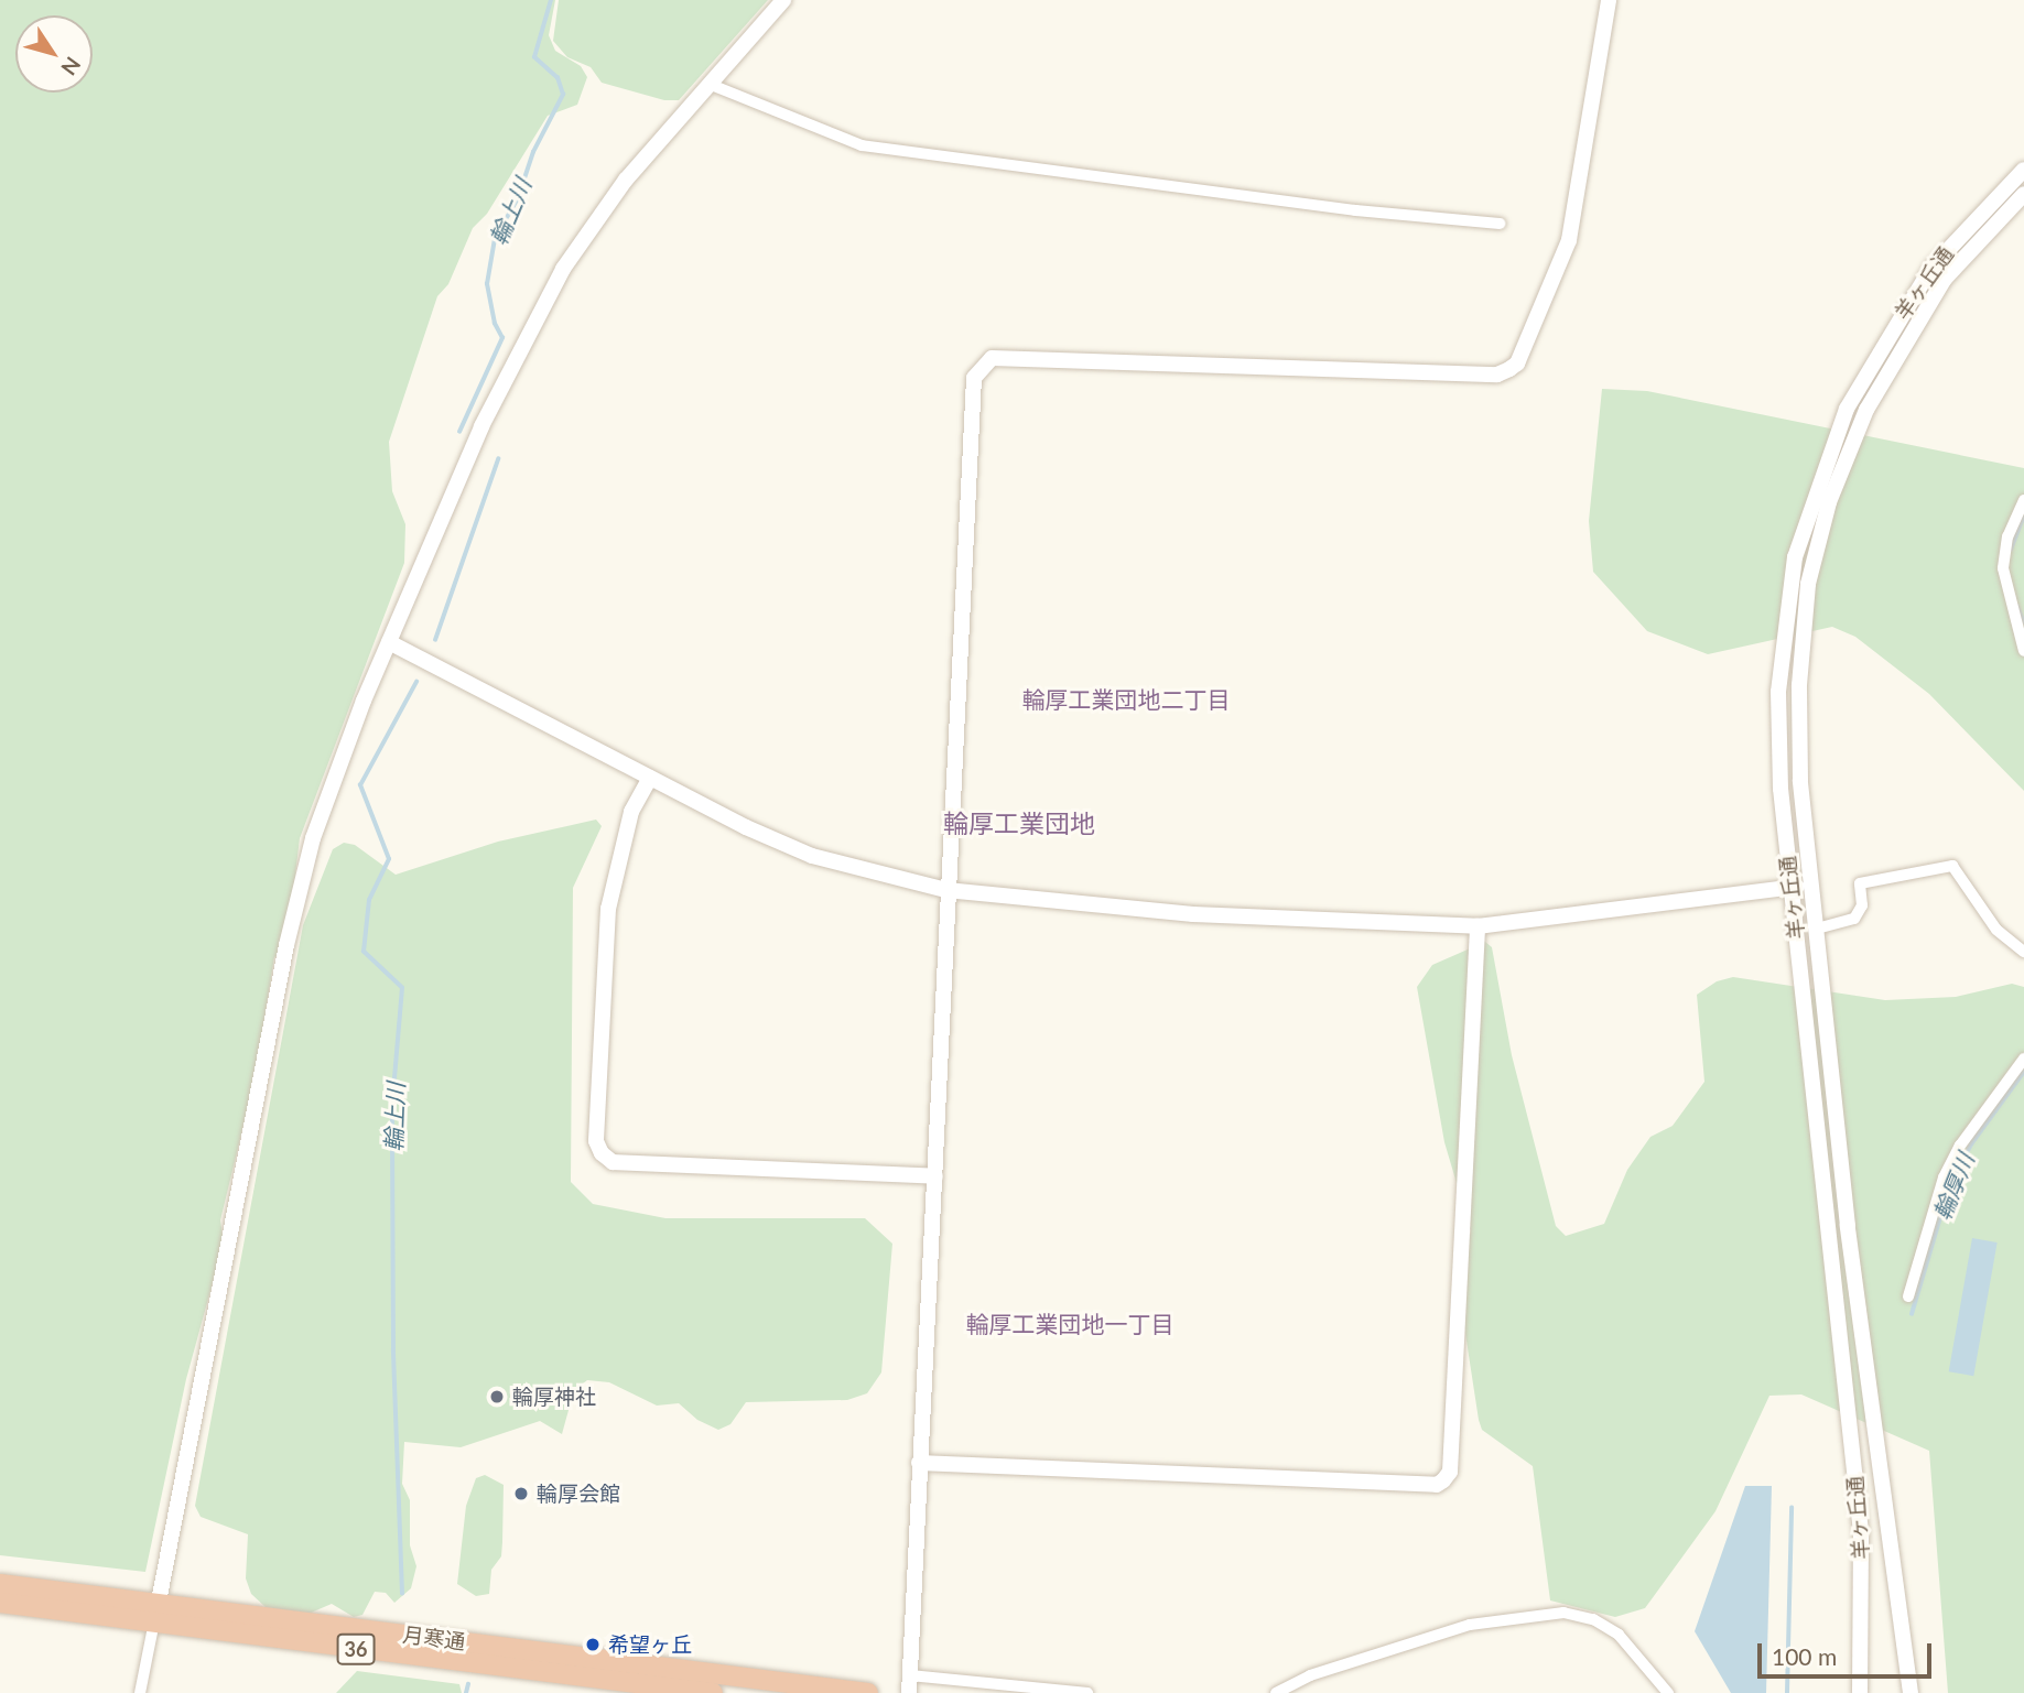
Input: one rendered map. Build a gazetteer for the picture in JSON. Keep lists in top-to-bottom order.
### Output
{
  "streets": {
    "highway": ["月寒通", "36"],
    "street": ["羊ヶ丘通"]
  },
  "districts": ["輪厚工業団地二丁目", "輪厚工業団地", "輪厚工業団地一丁目"],
  "water": ["輪上川", "輪厚川"],
  "places": ["輪厚神社", "輪厚会館", "希望ヶ丘"],
  "scale_bar": "100 m",
  "north": "bottom right"
}
